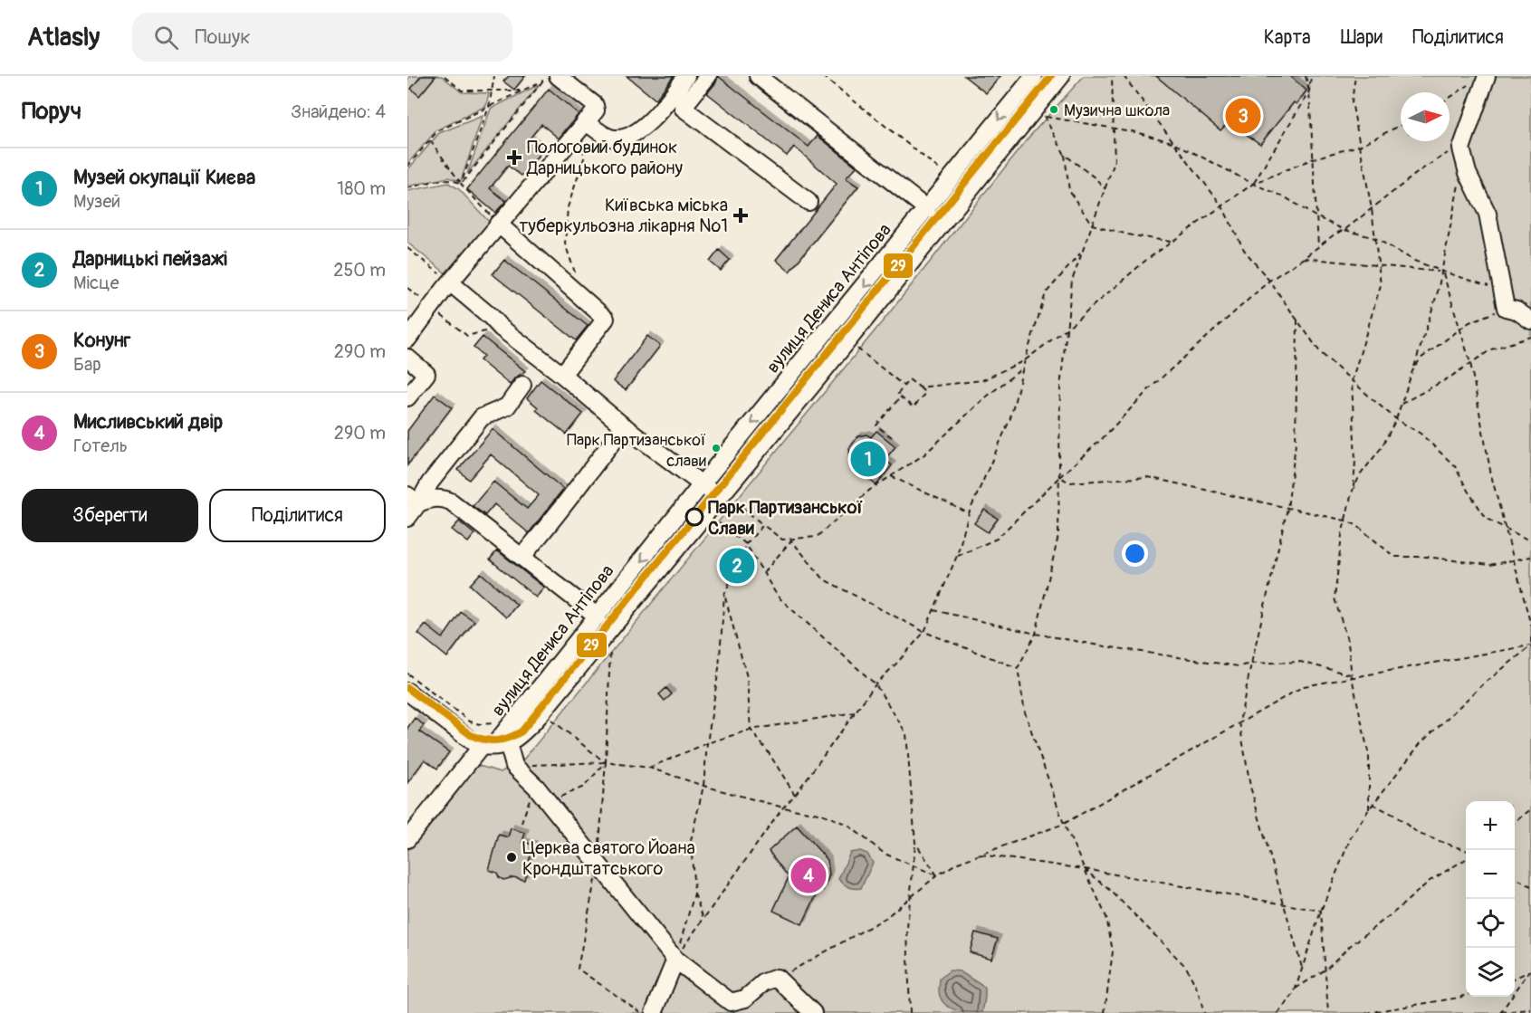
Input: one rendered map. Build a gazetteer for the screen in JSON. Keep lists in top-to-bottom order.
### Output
{
  "streets": {
    "street": ["вулиця Дениса Антіпова"]
  },
  "places": {
    "other": [
      "Музична школа",
      "Парк Партизанської слави",
      "Парк Партизанської Слави",
      "Церква святого Йоана Крондштатського"
    ],
    "health": ["Пологовий будинок Дарницького району", "Київська міська туберкульозна лікарня №1"]
  },
  "lines": ["transit line 29"],
  "north": "right",
  "page": {
    "header": "Atlasly",
    "search": "Пошук",
    "nav": ["Карта", "Шари", "Поділитися"],
    "heading": ["Поруч", "Знайдено: 4"],
    "pins": [
      "3",
      "1",
      "2",
      "4"
    ],
    "list": [
      {
        "mark": "1",
        "name": "Музей окупації Києва",
        "note": "Музей",
        "value": "180 m"
      },
      {
        "mark": "2",
        "name": "Дарницькі пейзажі",
        "note": "Місце",
        "value": "250 m"
      },
      {
        "mark": "3",
        "name": "Конунг",
        "note": "Бар",
        "value": "290 m"
      },
      {
        "mark": "4",
        "name": "Мисливський двір",
        "note": "Готель",
        "value": "290 m"
      }
    ],
    "buttons": ["Зберегти", "Поділитися"],
    "map_buttons": ["+", "−"]
  }
}
